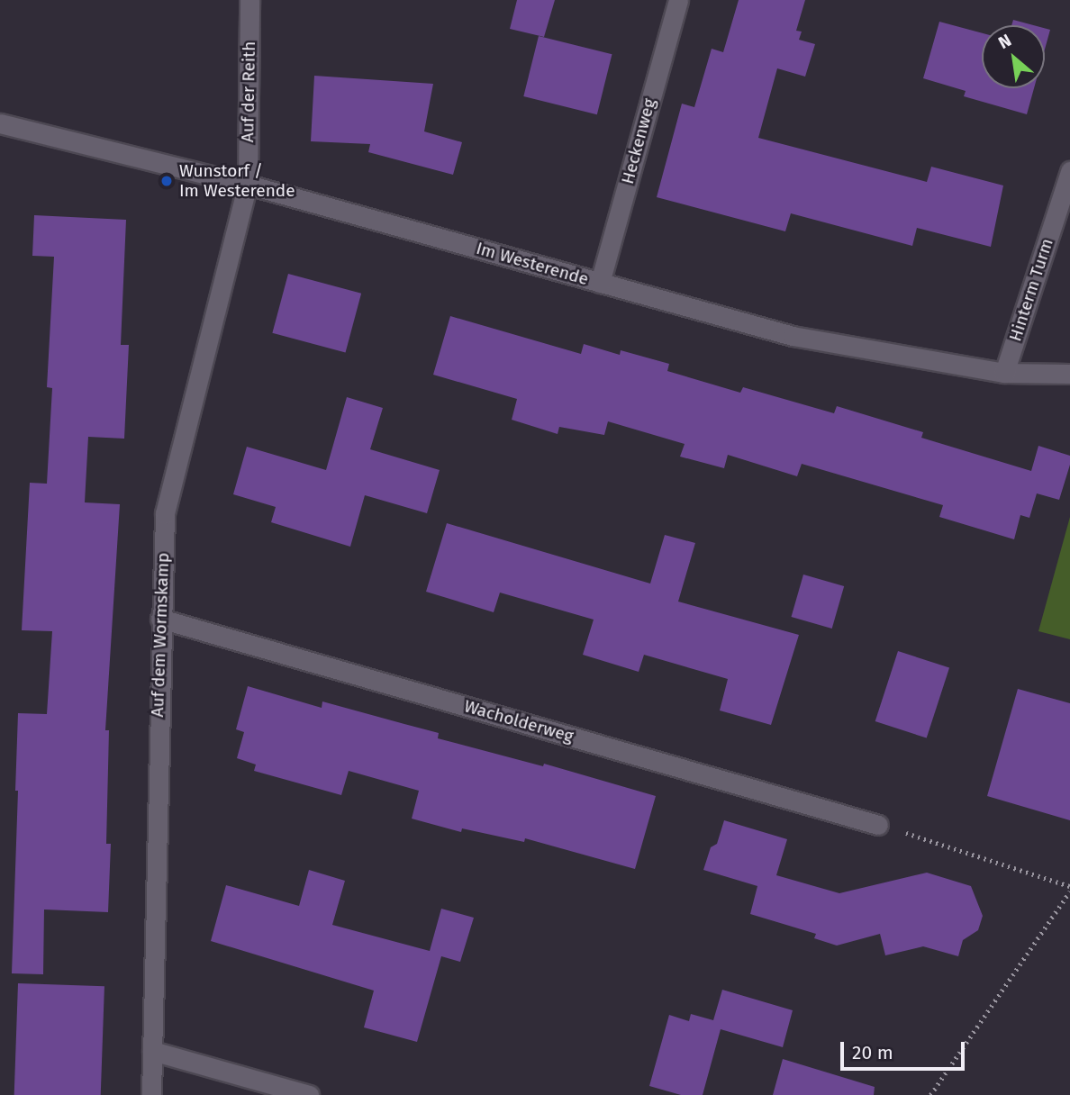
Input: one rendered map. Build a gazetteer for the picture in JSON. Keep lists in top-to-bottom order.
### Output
{
  "streets": {
    "street": [
      "Auf der Reith",
      "Heckenweg",
      "Im Westerende",
      "Hinterm Turm",
      "Auf dem Wormskamp",
      "Wacholderweg"
    ]
  },
  "crossings": [
    ["Auf der Reith", "Im Westerende"],
    ["Auf der Reith", "Auf dem Wormskamp"],
    ["Heckenweg", "Im Westerende"],
    ["Im Westerende", "Hinterm Turm"],
    ["Im Westerende", "Auf dem Wormskamp"],
    ["Auf dem Wormskamp", "Wacholderweg"]
  ],
  "places": ["Wunstorf / Im Westerende"],
  "scale_bar": "20 m",
  "north": "top left"
}
